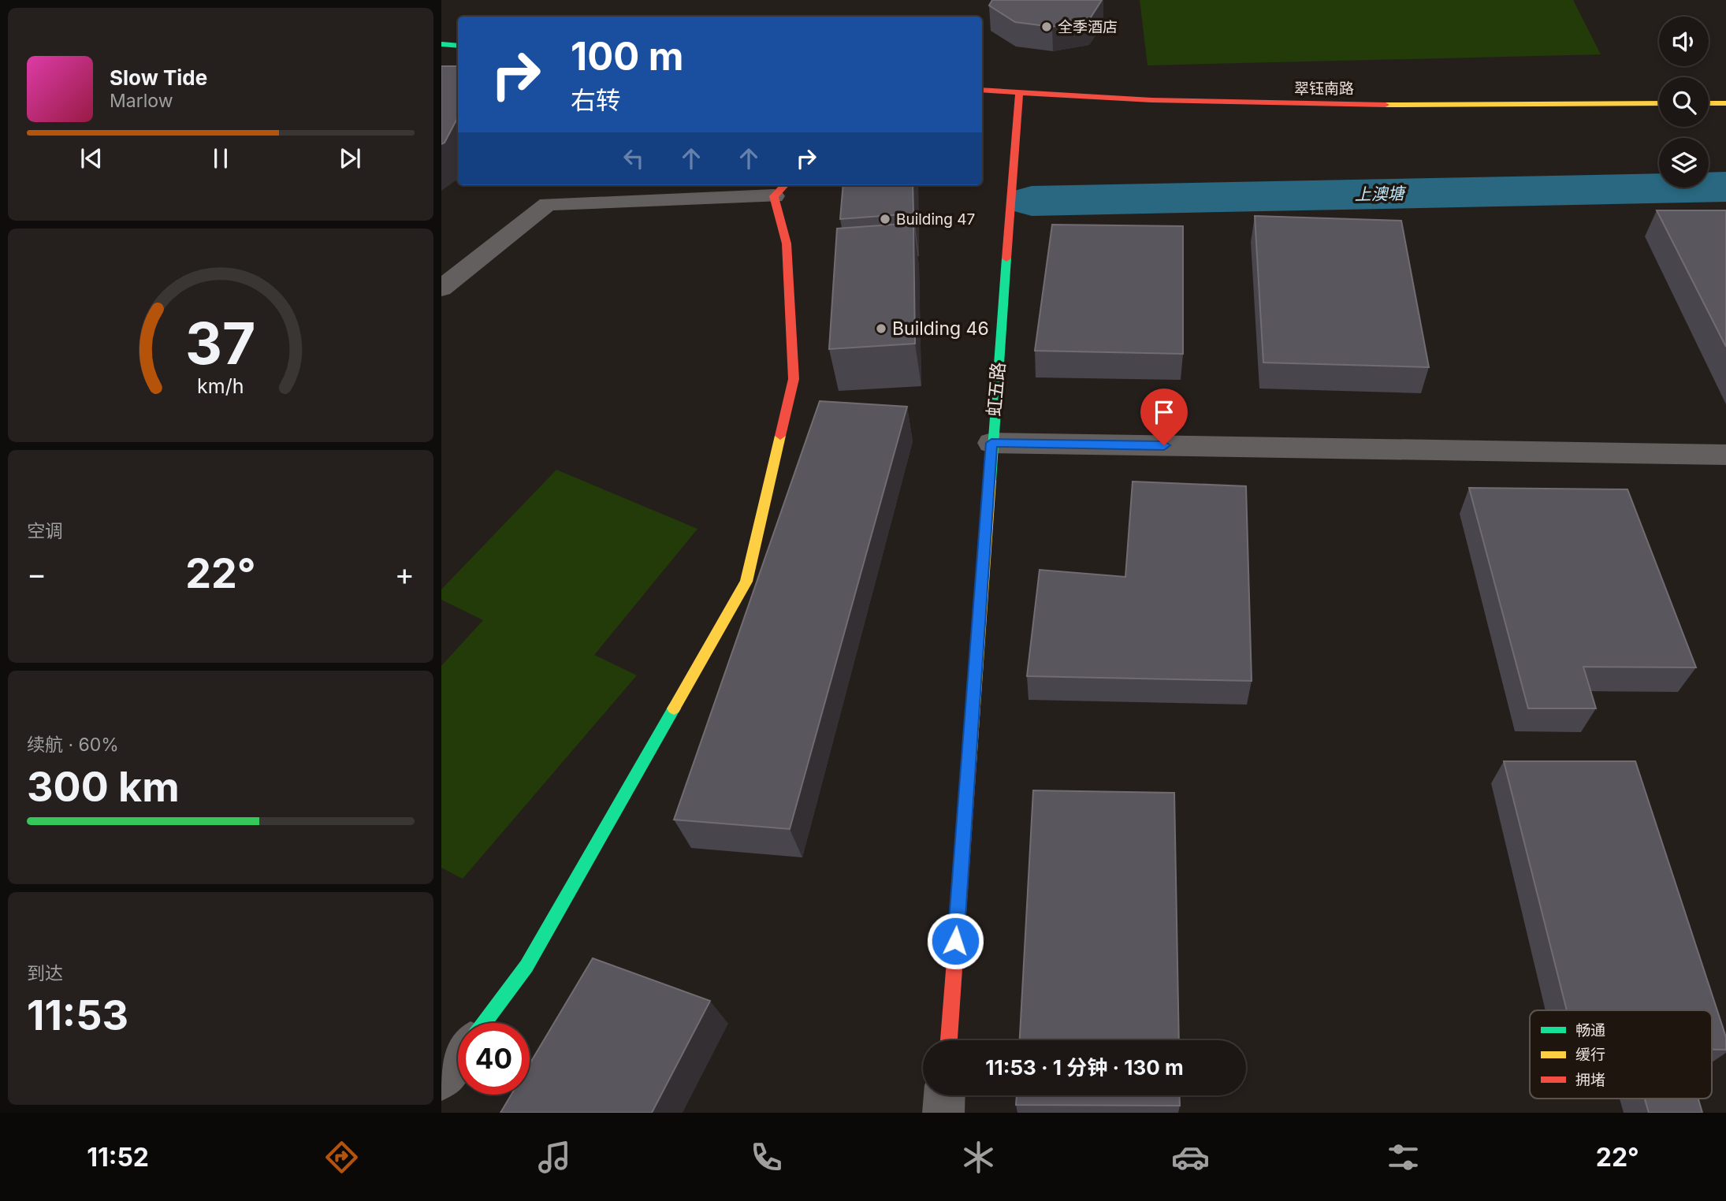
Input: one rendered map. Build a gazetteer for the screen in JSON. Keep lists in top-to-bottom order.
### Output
{
  "streets": {
    "street": ["翠钰南路", "虹五路"]
  },
  "crossings": [
    ["翠钰南路", "虹五路"]
  ],
  "water": ["上澳塘"],
  "places": ["全季酒店", "Building 47", "Building 46"],
  "legend": ["畅通", "缓行", "拥堵"],
  "page": {
    "turn": ["100 m", "右转"],
    "song": ["Slow Tide", "Marlow"],
    "tile": [
      "空调",
      ["续航 · 60%", "300 km"],
      ["到达", "11:53"]
    ],
    "heat": ["−", "22°", "+"],
    "limit": "40",
    "trip": "11:53 · 1 分钟 · 130 m",
    "tabs": ["11:52", "22°"],
    "gauge": ["37", "km/h"]
  }
}
